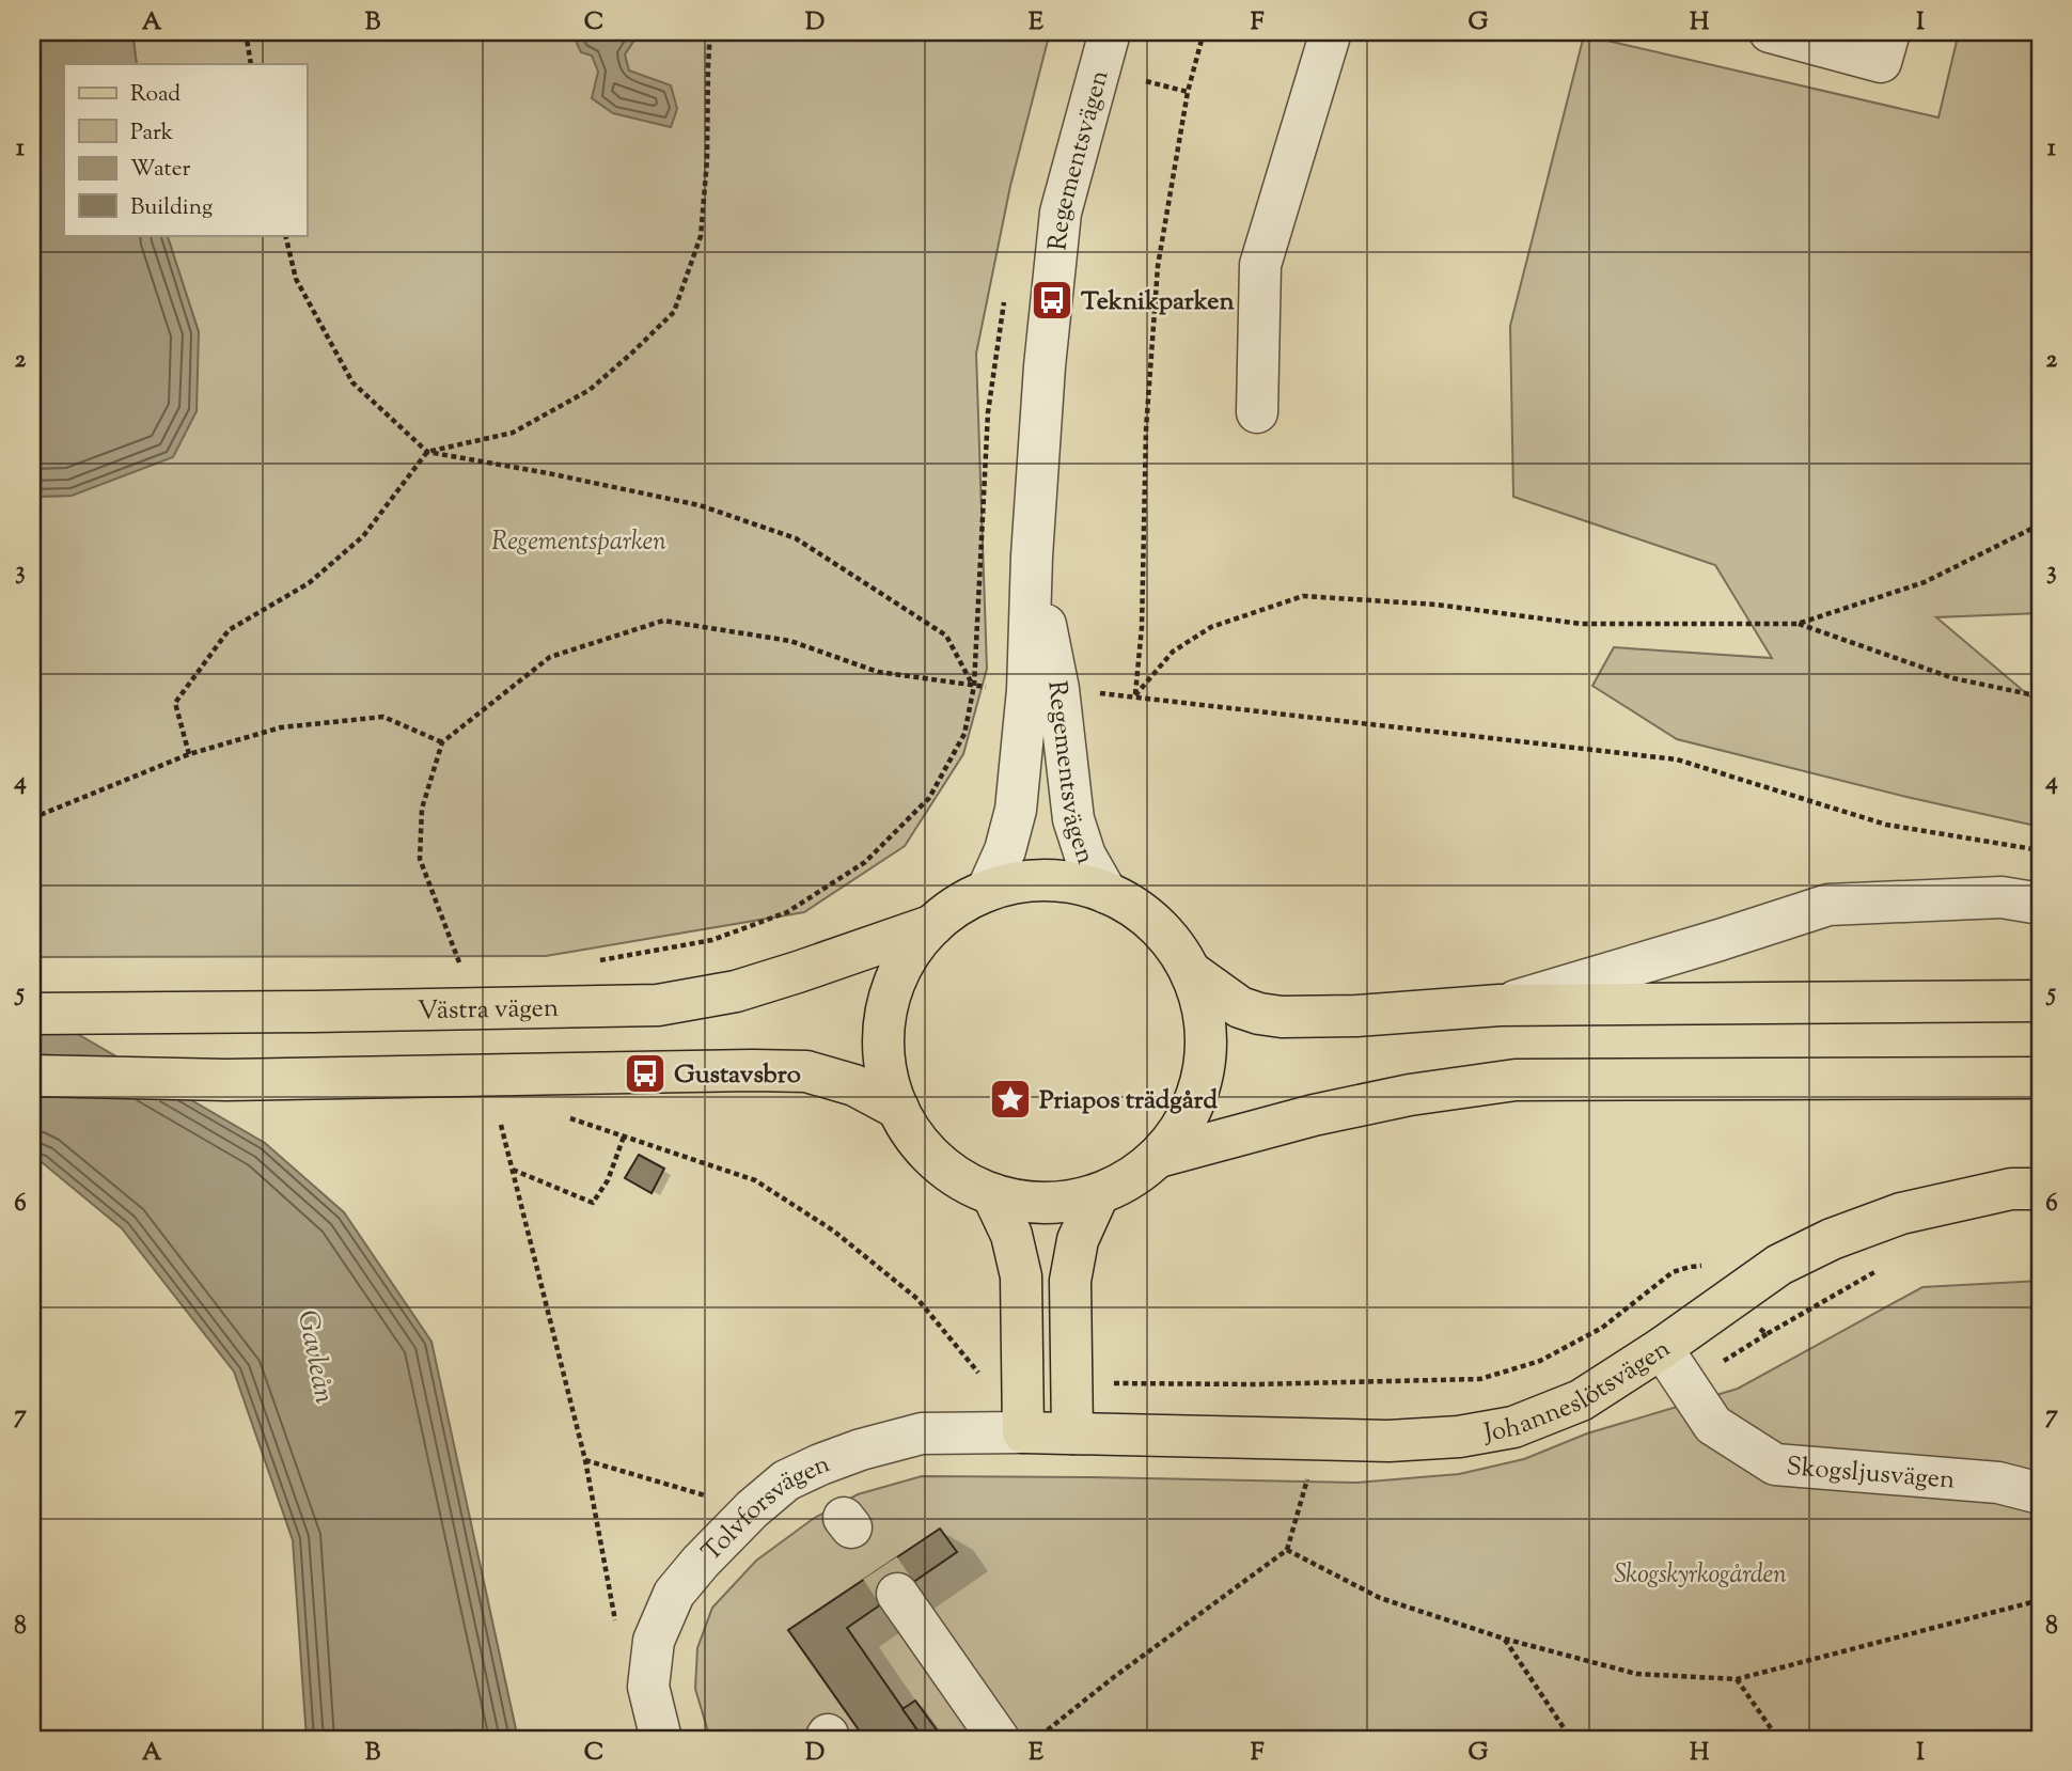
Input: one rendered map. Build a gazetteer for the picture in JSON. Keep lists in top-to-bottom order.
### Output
{
  "streets": {
    "main road": ["Västra vägen", "Johanneslötsvägen"],
    "street": ["Regementsvägen", "Skogsljusvägen", "Tolvforsvägen"]
  },
  "crossings": [
    ["Johanneslötsvägen", "Skogsljusvägen"],
    ["Johanneslötsvägen", "Tolvforsvägen"]
  ],
  "water": ["Gavleån"],
  "parks": ["Regementsparken", "Skogskyrkogården"],
  "places": {
    "bus stop": ["Teknikparken", "Gustavsbro"],
    "place": ["Priapos trädgård"]
  },
  "legend": [
    "Road",
    "Park",
    "Water",
    "Building"
  ],
  "grid": {
    "columns": [
      "A",
      "B",
      "C",
      "D",
      "E",
      "F",
      "G",
      "H",
      "I"
    ],
    "rows": [
      "1",
      "2",
      "3",
      "4",
      "5",
      "6",
      "7",
      "8"
    ]
  }
}
